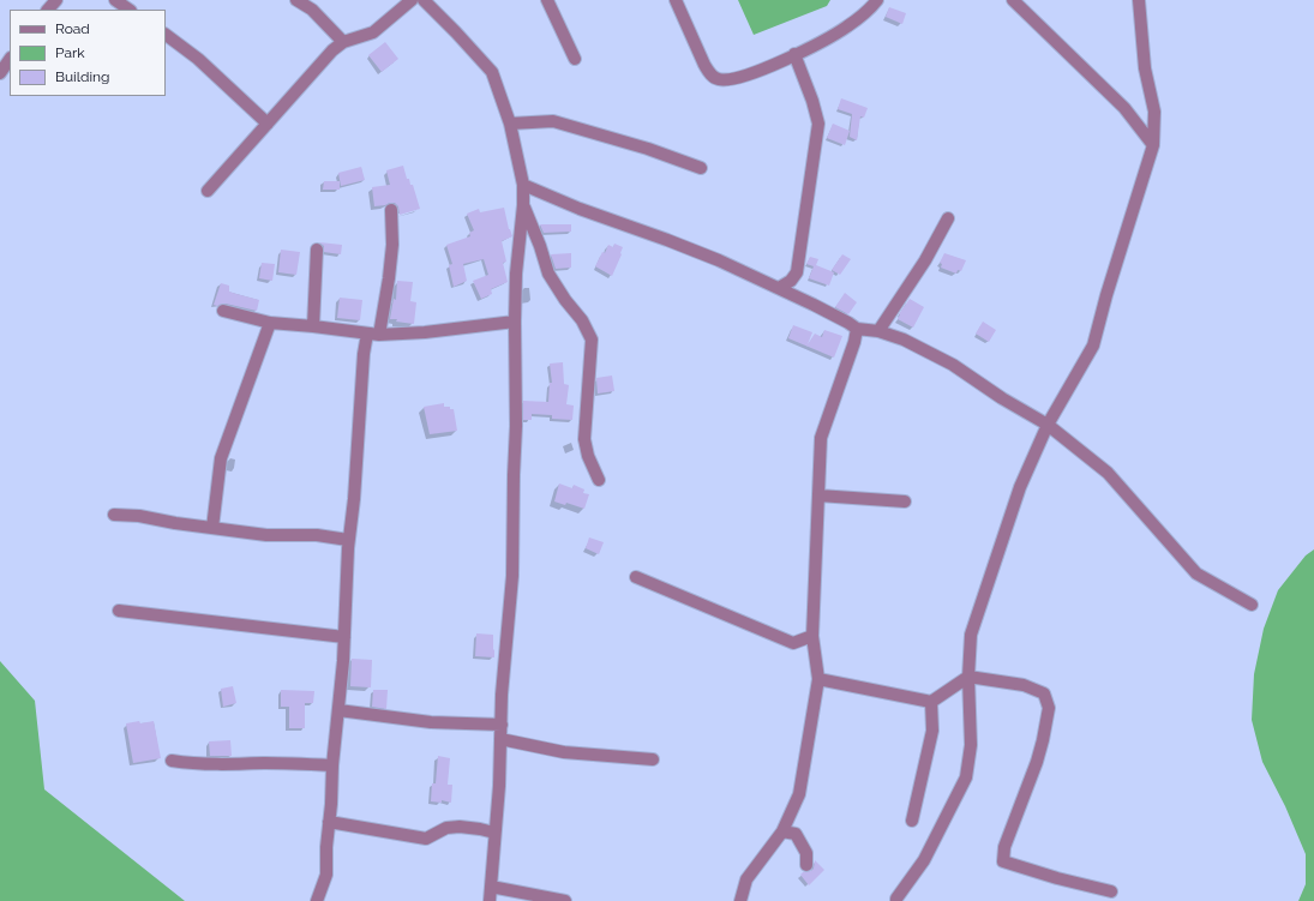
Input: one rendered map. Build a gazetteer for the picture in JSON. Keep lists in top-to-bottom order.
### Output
{
  "legend": ["Road", "Park", "Building"]
}
